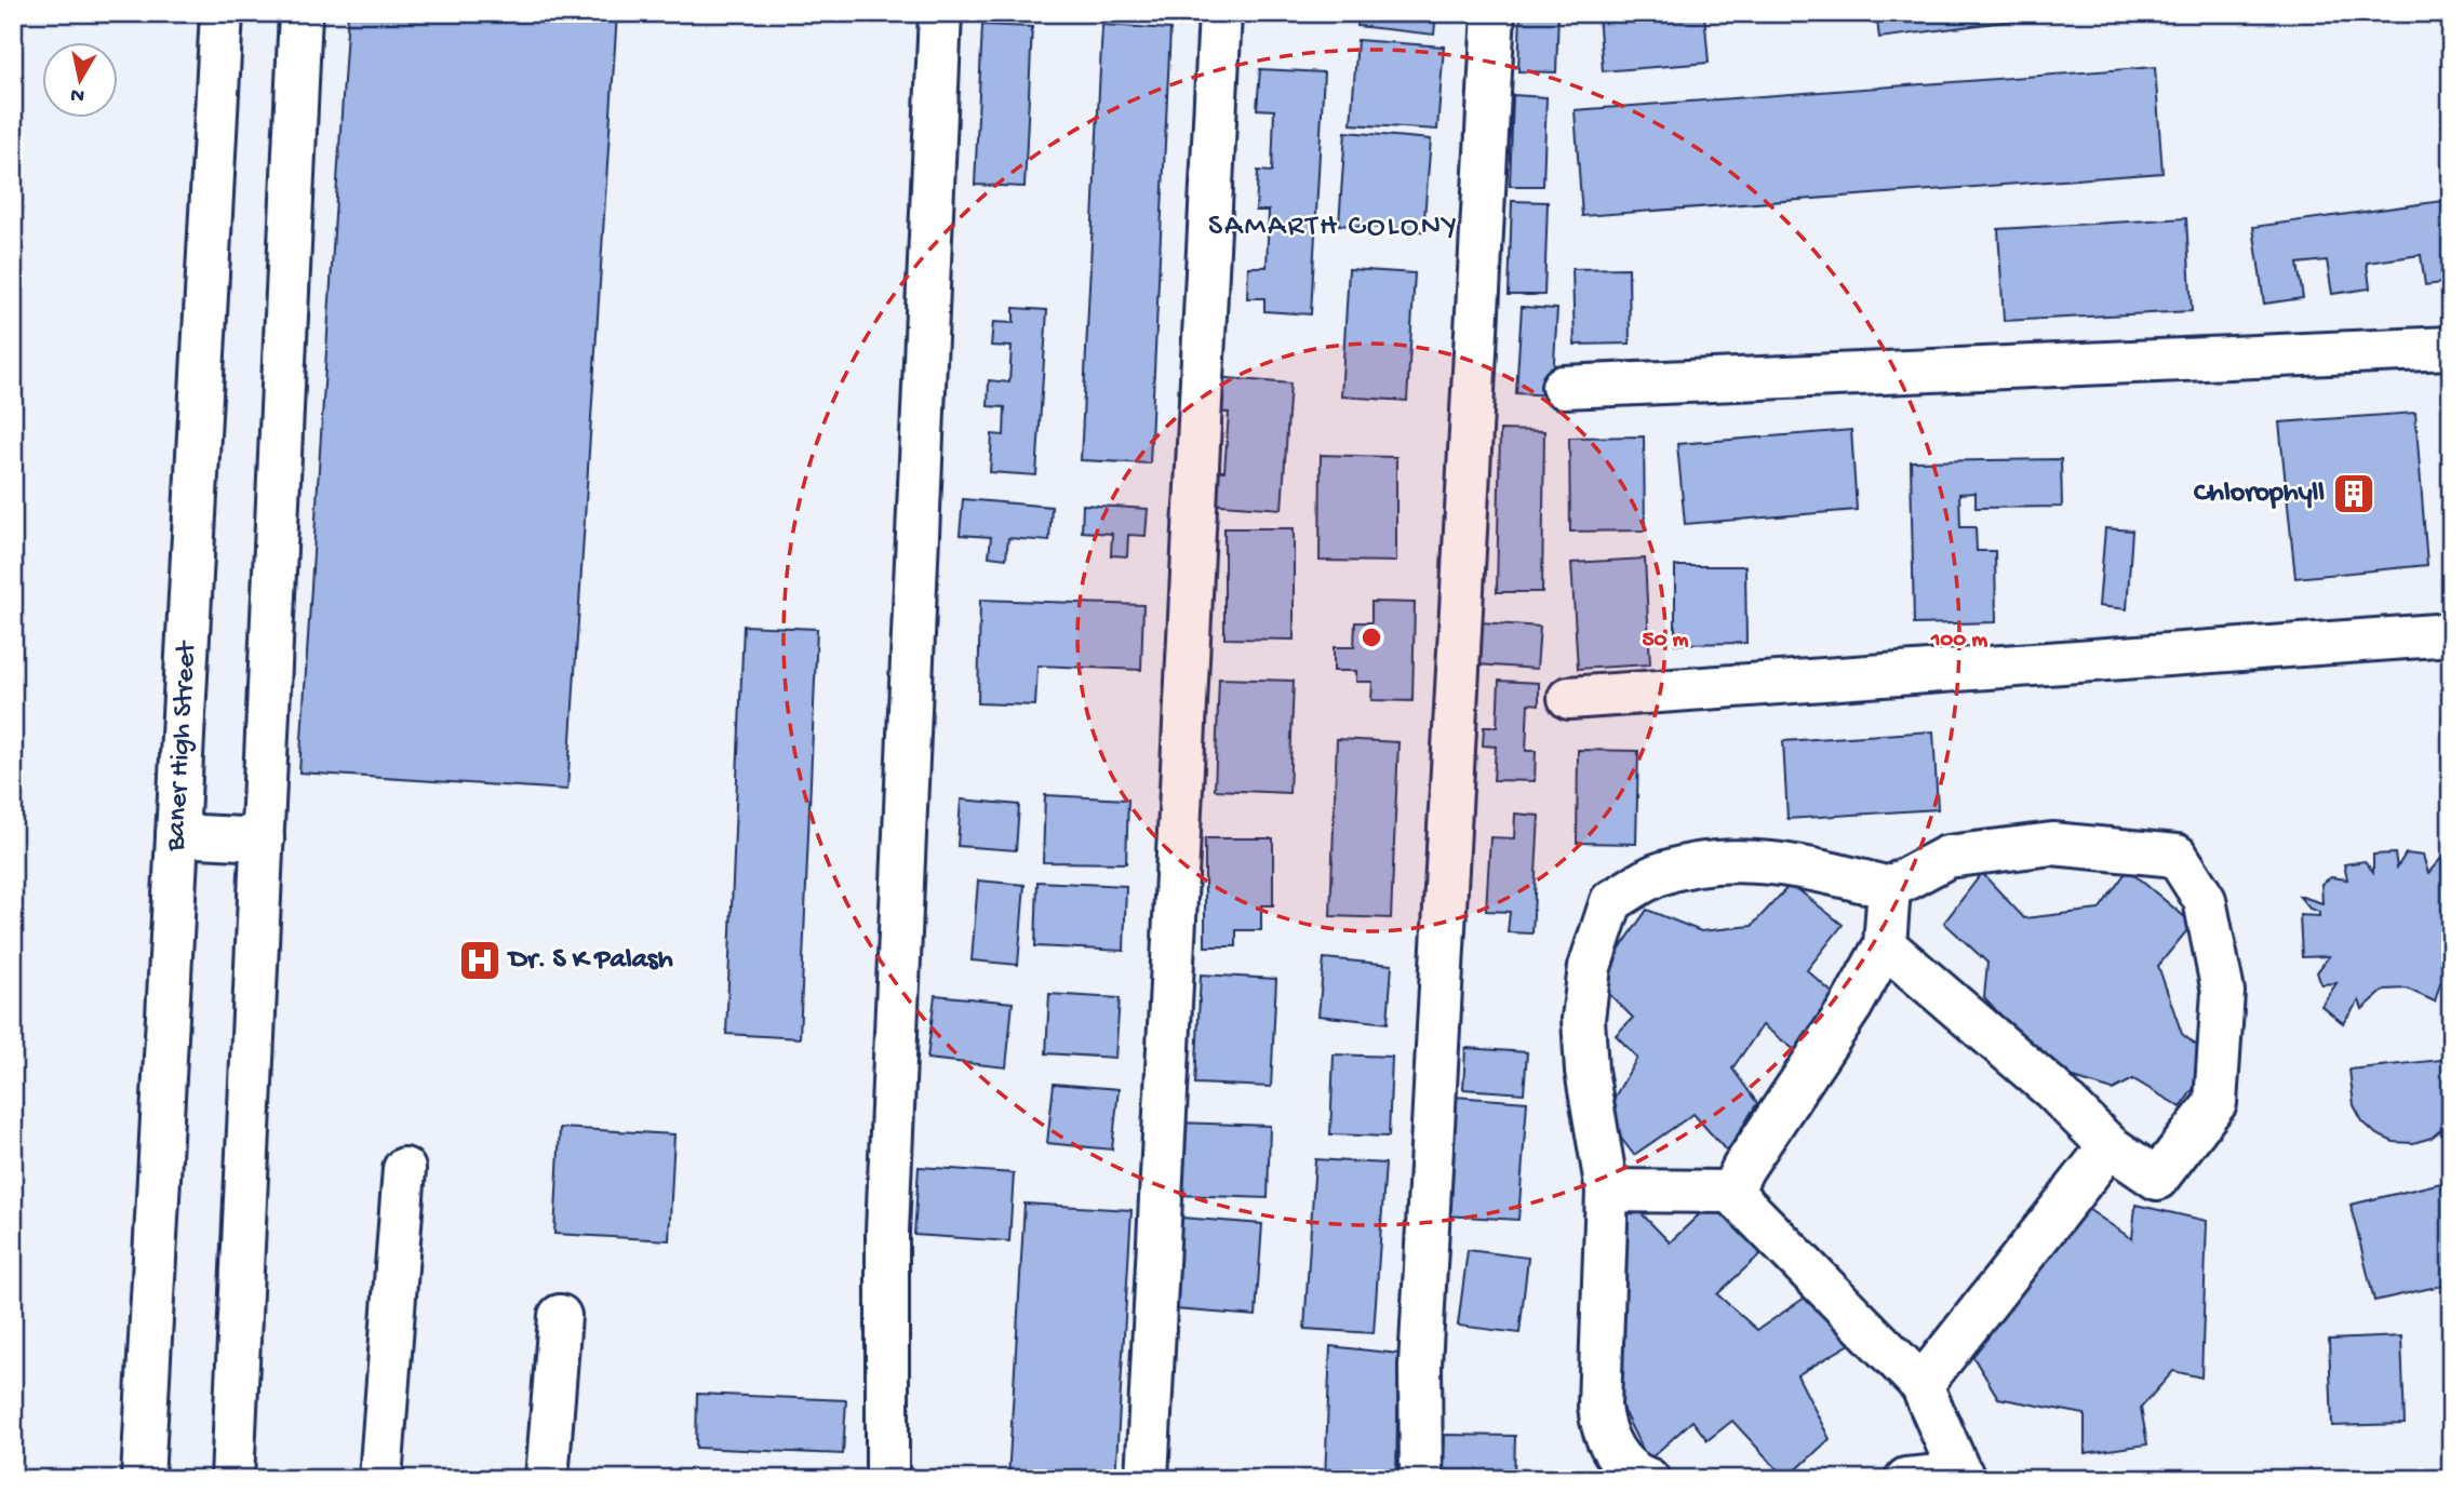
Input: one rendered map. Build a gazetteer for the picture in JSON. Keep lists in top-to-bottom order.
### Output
{
  "streets": {
    "street": ["Baner High Street"]
  },
  "districts": ["SAMARTH COLONY"],
  "places": {
    "building": ["Chlorophyll"],
    "hospital": ["Dr. S K Palash"]
  },
  "north": "bottom",
  "rings": ["50 m", "100 m"]
}
